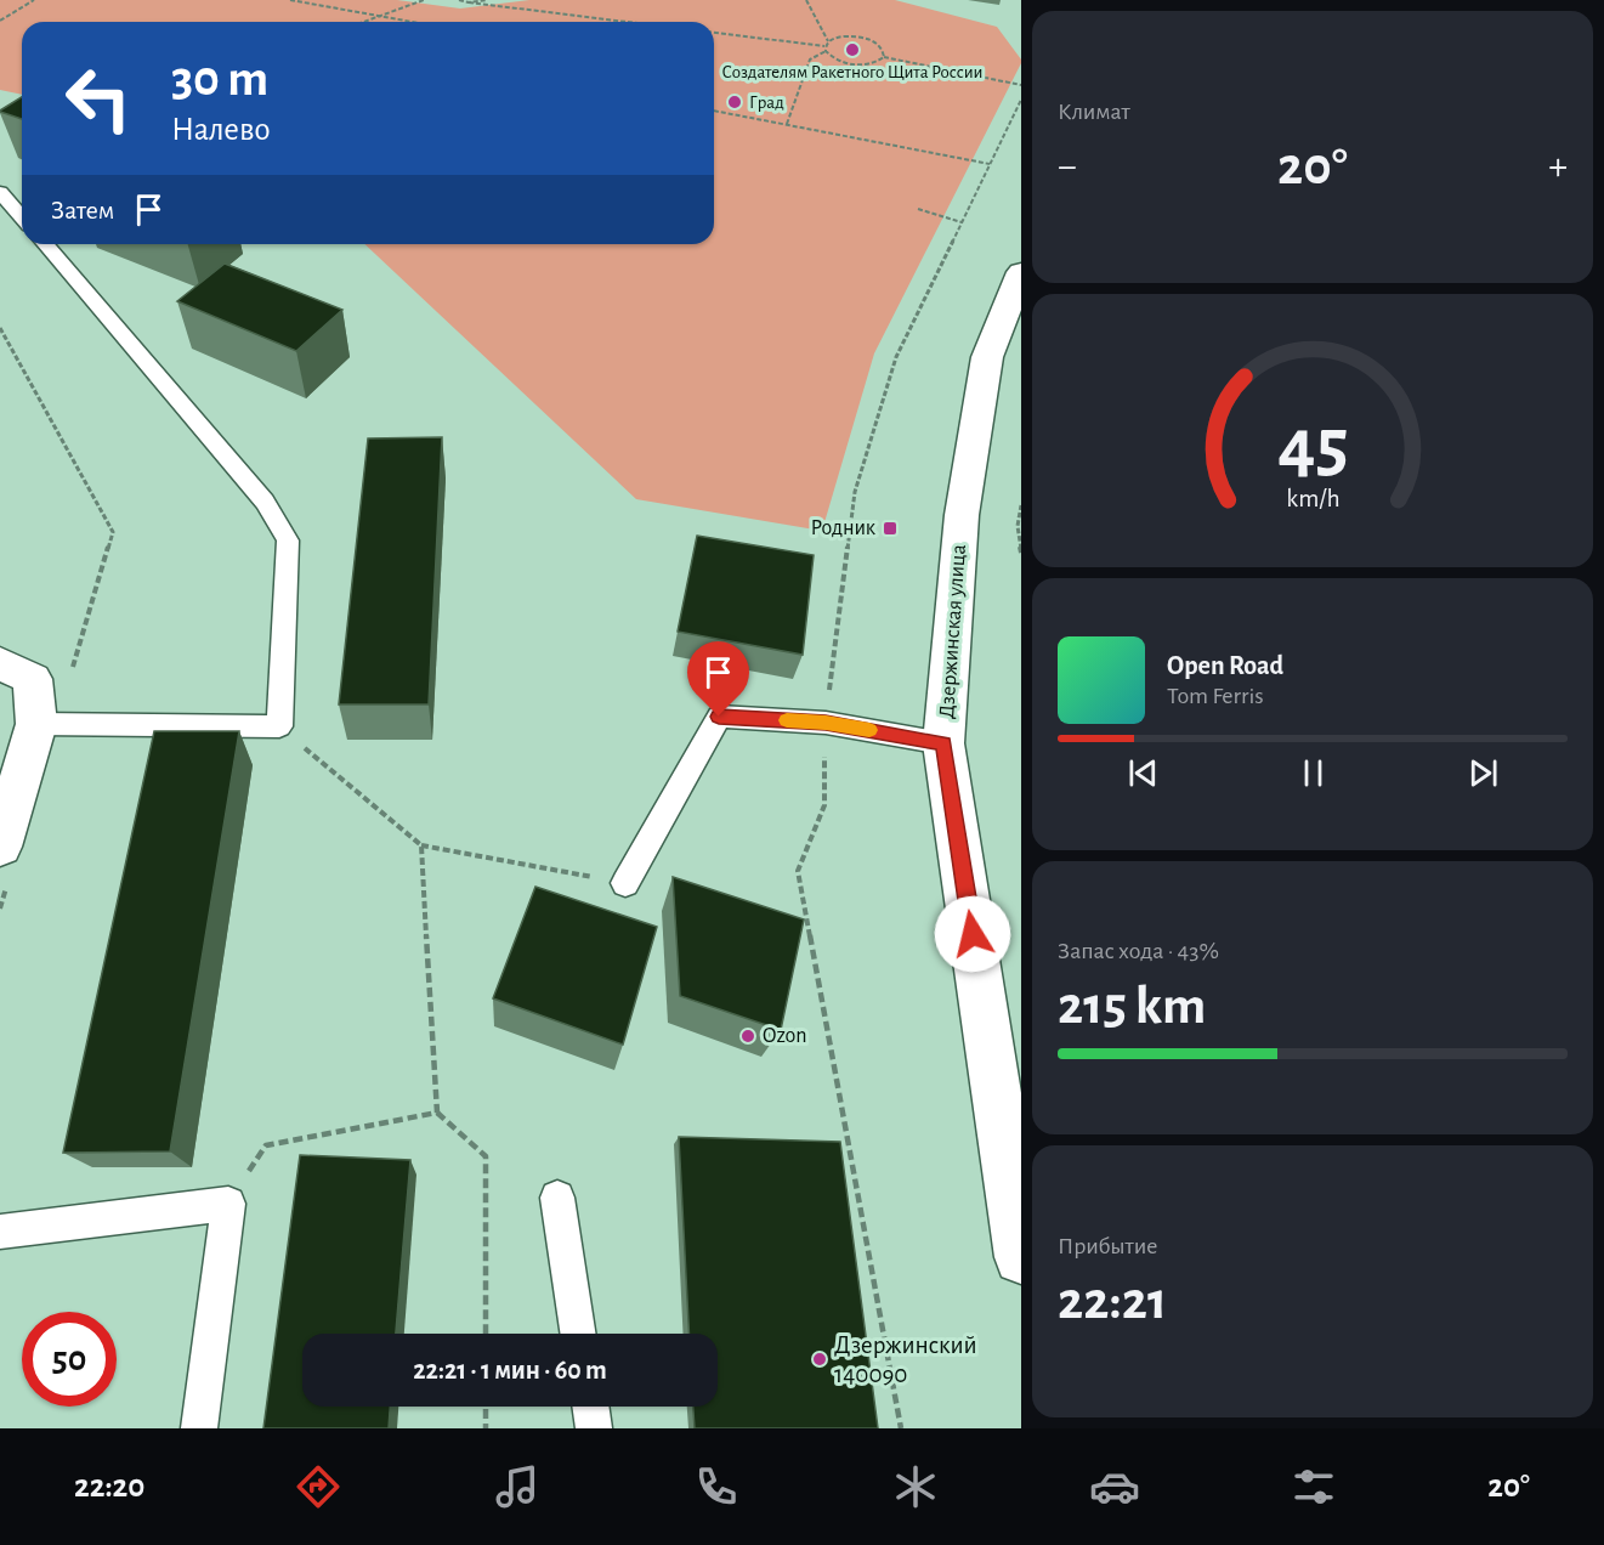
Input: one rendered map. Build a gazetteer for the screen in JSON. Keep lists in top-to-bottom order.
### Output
{
  "streets": {
    "main road": ["Дзержинская улица"]
  },
  "places": {
    "other": [
      "Создателям Ракетного Щита России",
      "Град",
      "Ozon",
      "Дзержинский 140090"
    ],
    "transit": ["Родник"]
  },
  "page": {
    "tile": [
      "Климат",
      ["Запас хода · 43%", "215 km"],
      ["Прибытие", "22:21"]
    ],
    "turn": ["30 m", "Налево"],
    "heat": ["−", "20°", "+"],
    "then": "Затем",
    "song": ["Open Road", "Tom Ferris"],
    "limit": "50",
    "trip": "22:21 · 1 мин · 60 m",
    "tabs": ["22:20", "20°"],
    "gauge": ["45", "km/h"]
  }
}
